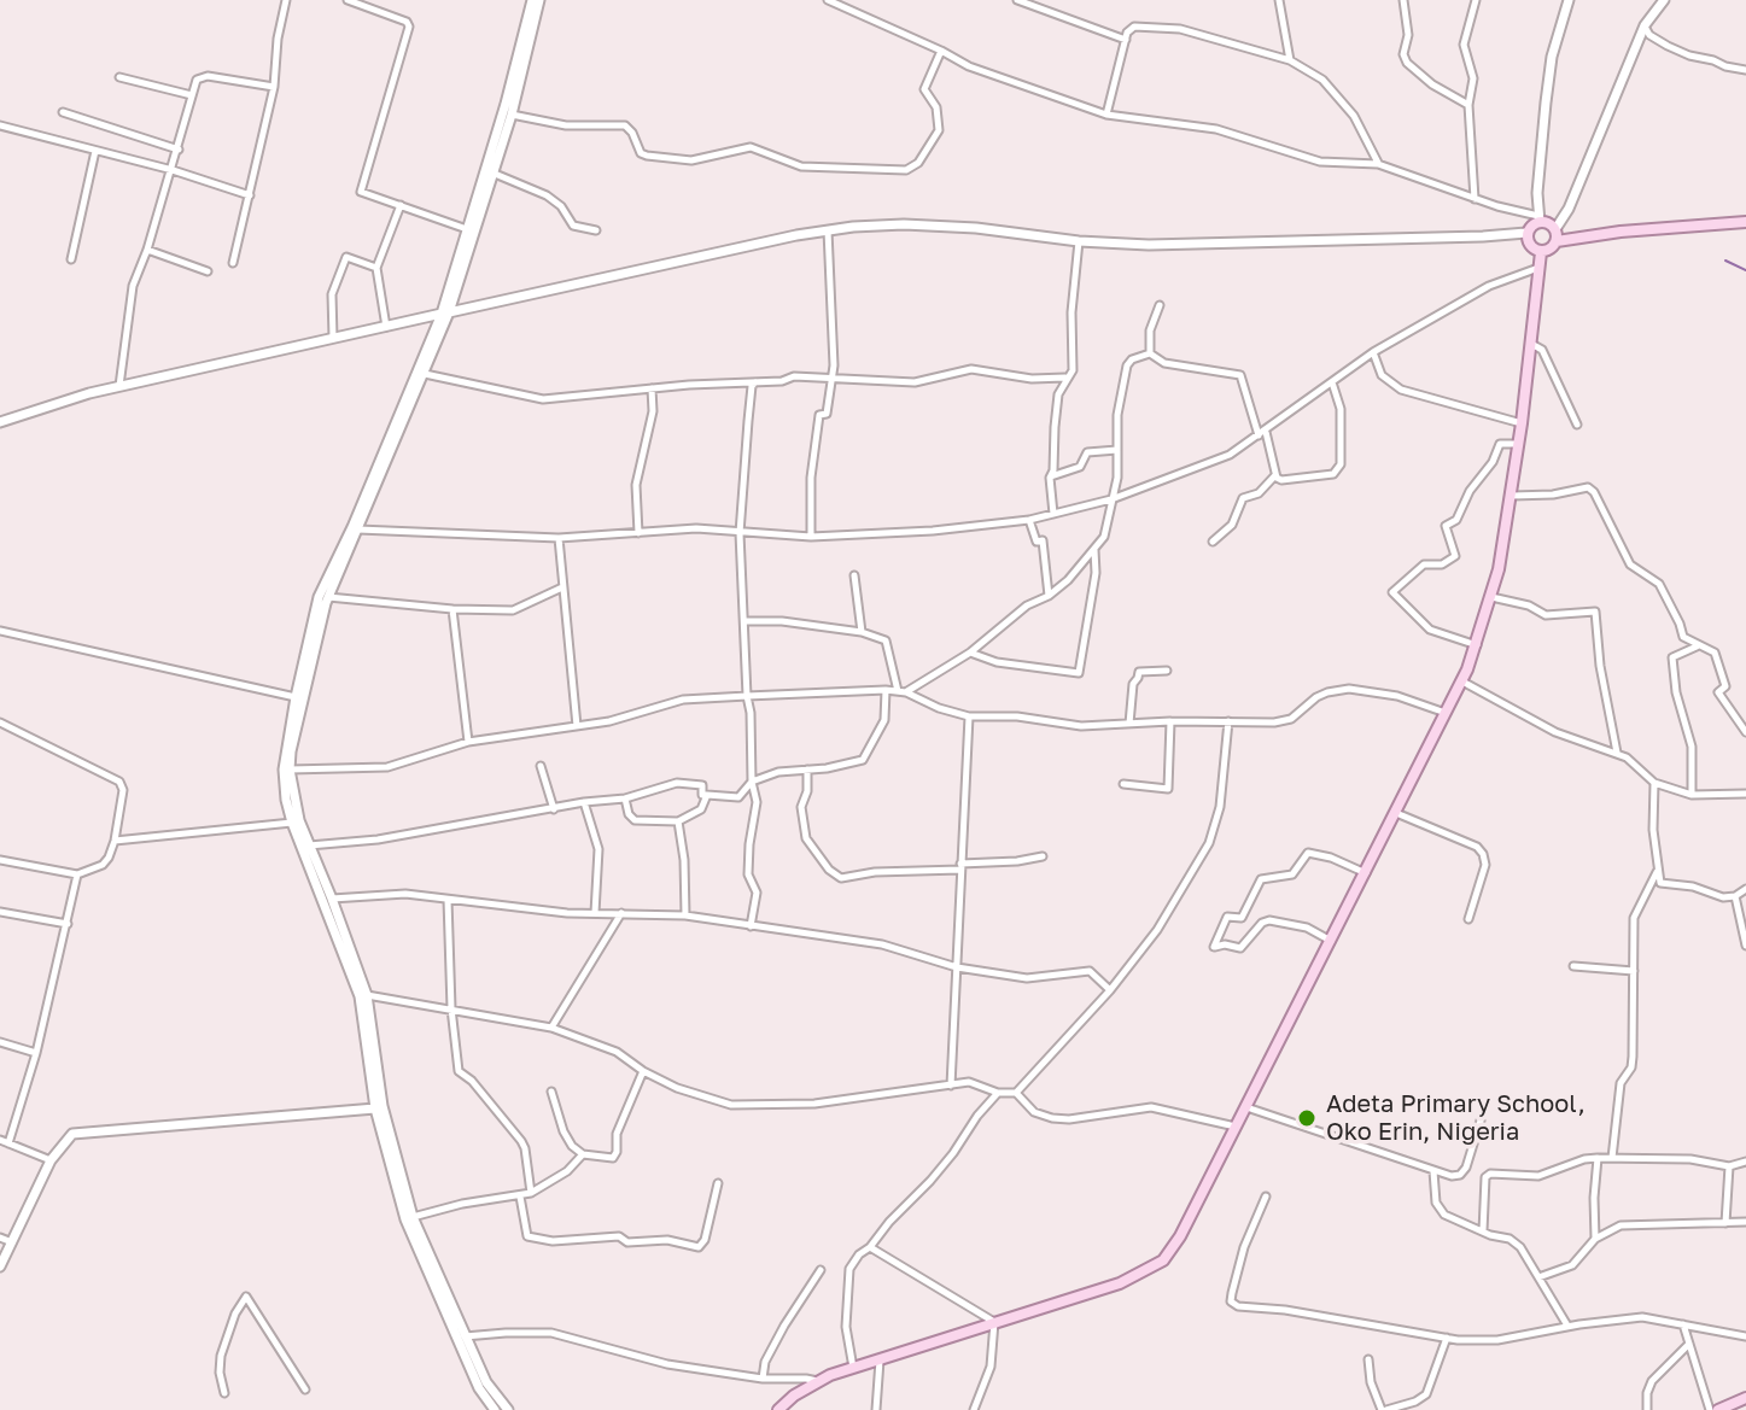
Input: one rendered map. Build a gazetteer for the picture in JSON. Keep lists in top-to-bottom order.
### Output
{
  "places": ["Adeta Primary School, Oko Erin, Nigeria"]
}
